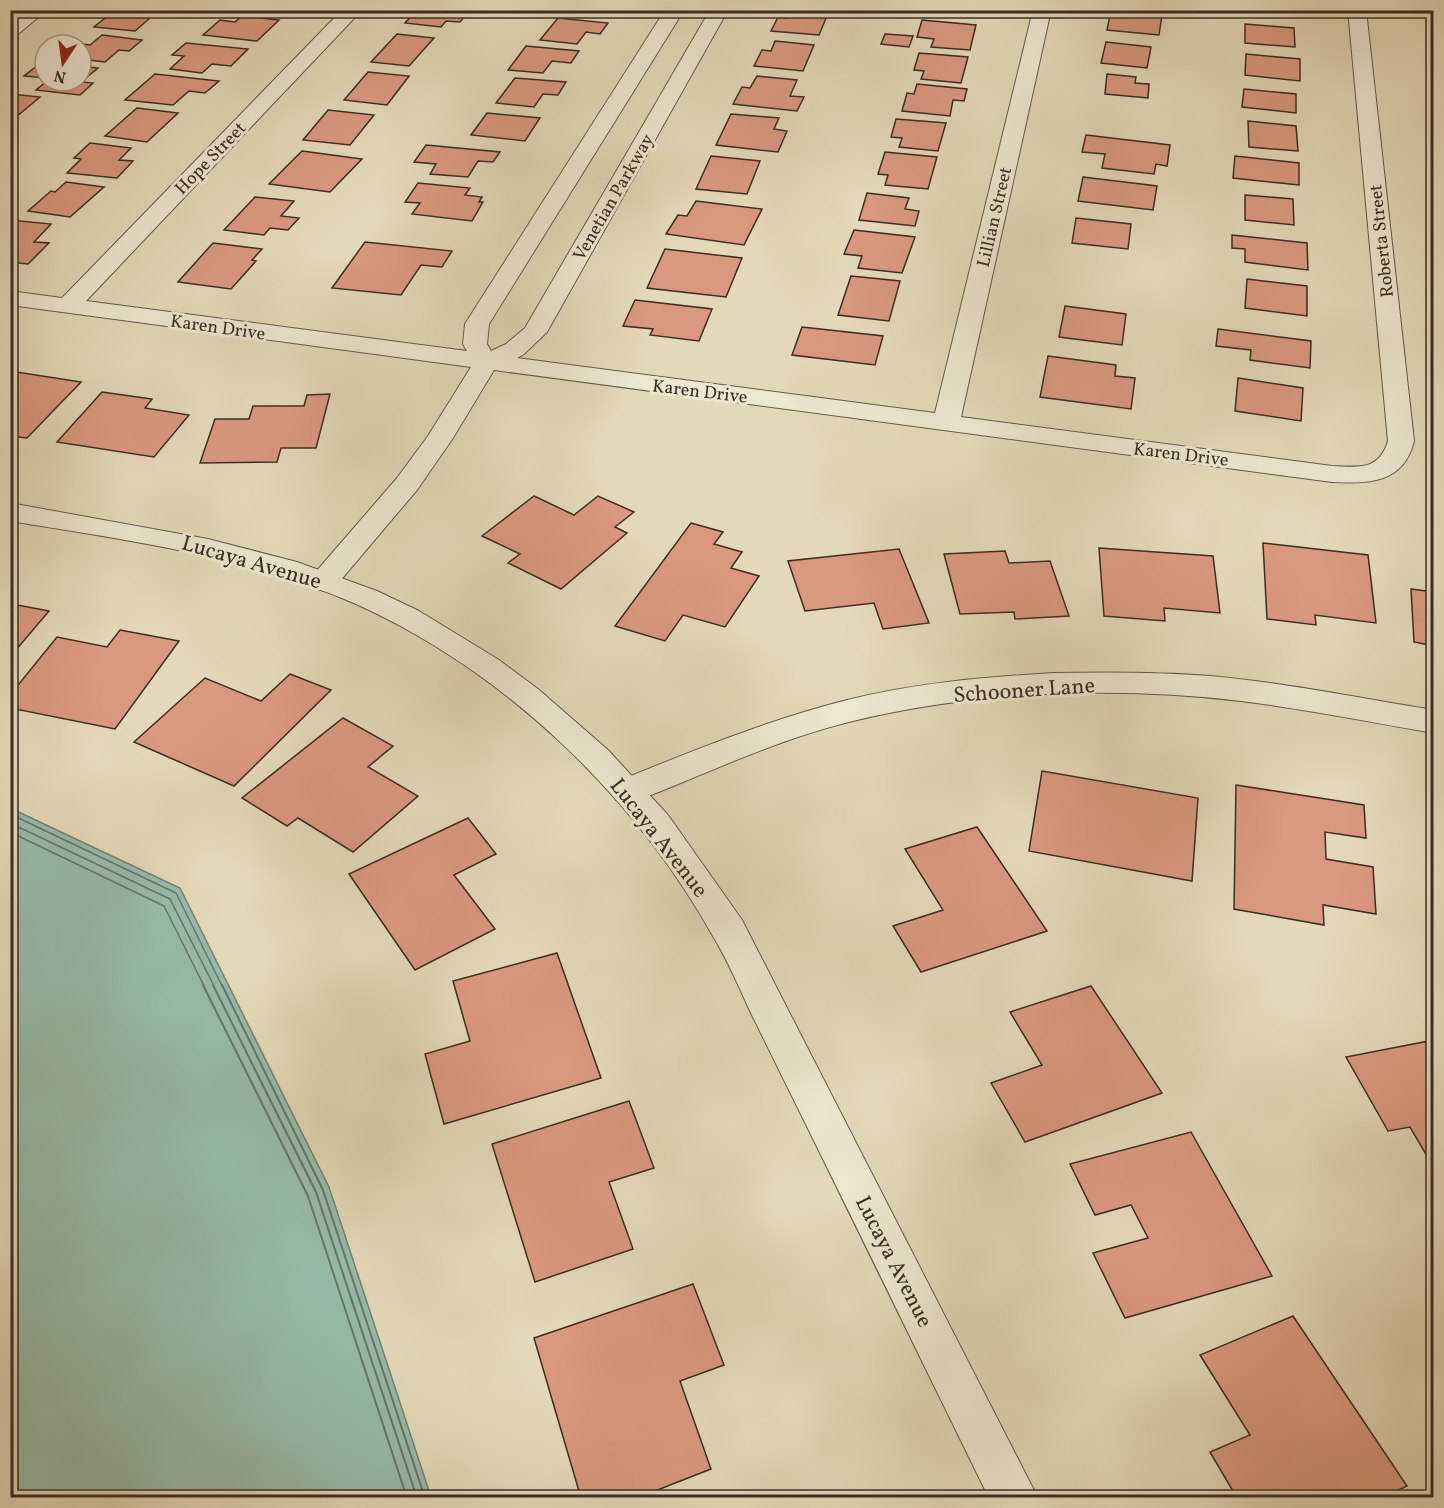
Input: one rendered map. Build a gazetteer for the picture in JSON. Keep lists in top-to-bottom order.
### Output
{
  "streets": {
    "street": [
      "Hope Street",
      "Venetian Parkway",
      "Lillian Street",
      "Roberta Street",
      "Karen Drive",
      "Lucaya Avenue",
      "Schooner Lane"
    ]
  },
  "crossings": [
    ["Hope Street", "Karen Drive"],
    ["Venetian Parkway", "Karen Drive"],
    ["Lillian Street", "Karen Drive"],
    ["Roberta Street", "Karen Drive"],
    ["Lucaya Avenue", "Schooner Lane"]
  ],
  "north": "bottom"
}
